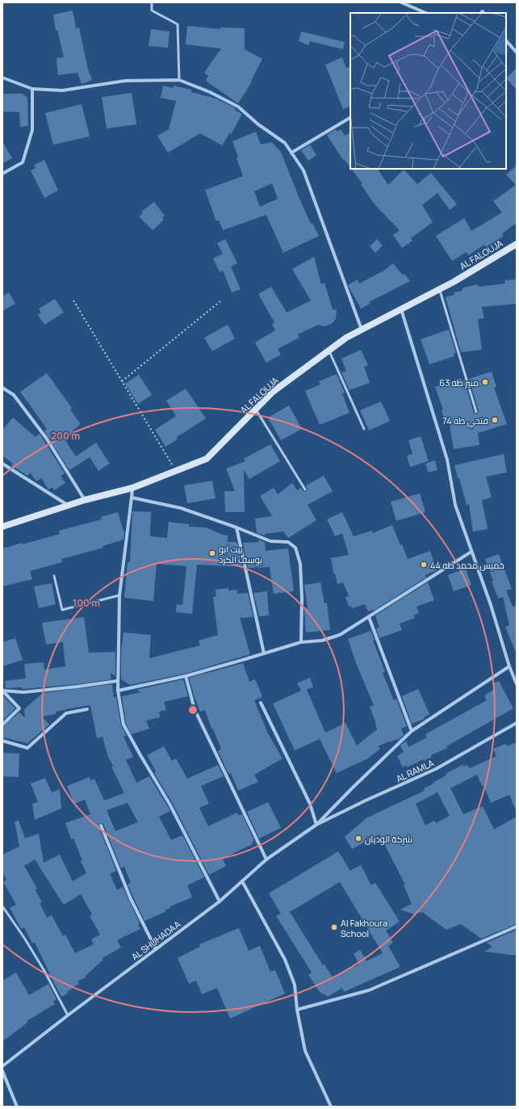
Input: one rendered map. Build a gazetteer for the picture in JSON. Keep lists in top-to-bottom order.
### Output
{
  "streets": {
    "main road": ["AL FALOUJA"],
    "street": ["AL RAMLA", "AL SHUHADAA"]
  },
  "crossings": [
    ["AL RAMLA", "AL SHUHADAA"]
  ],
  "places": [
    "منير طه 63",
    "فتحي طه 74",
    "بيت ابو يوسف الكرد",
    "خميس محمد طه 44",
    "شركة الوديان",
    "Al Fakhoura School"
  ],
  "rings": ["200 m", "100 m"]
}
